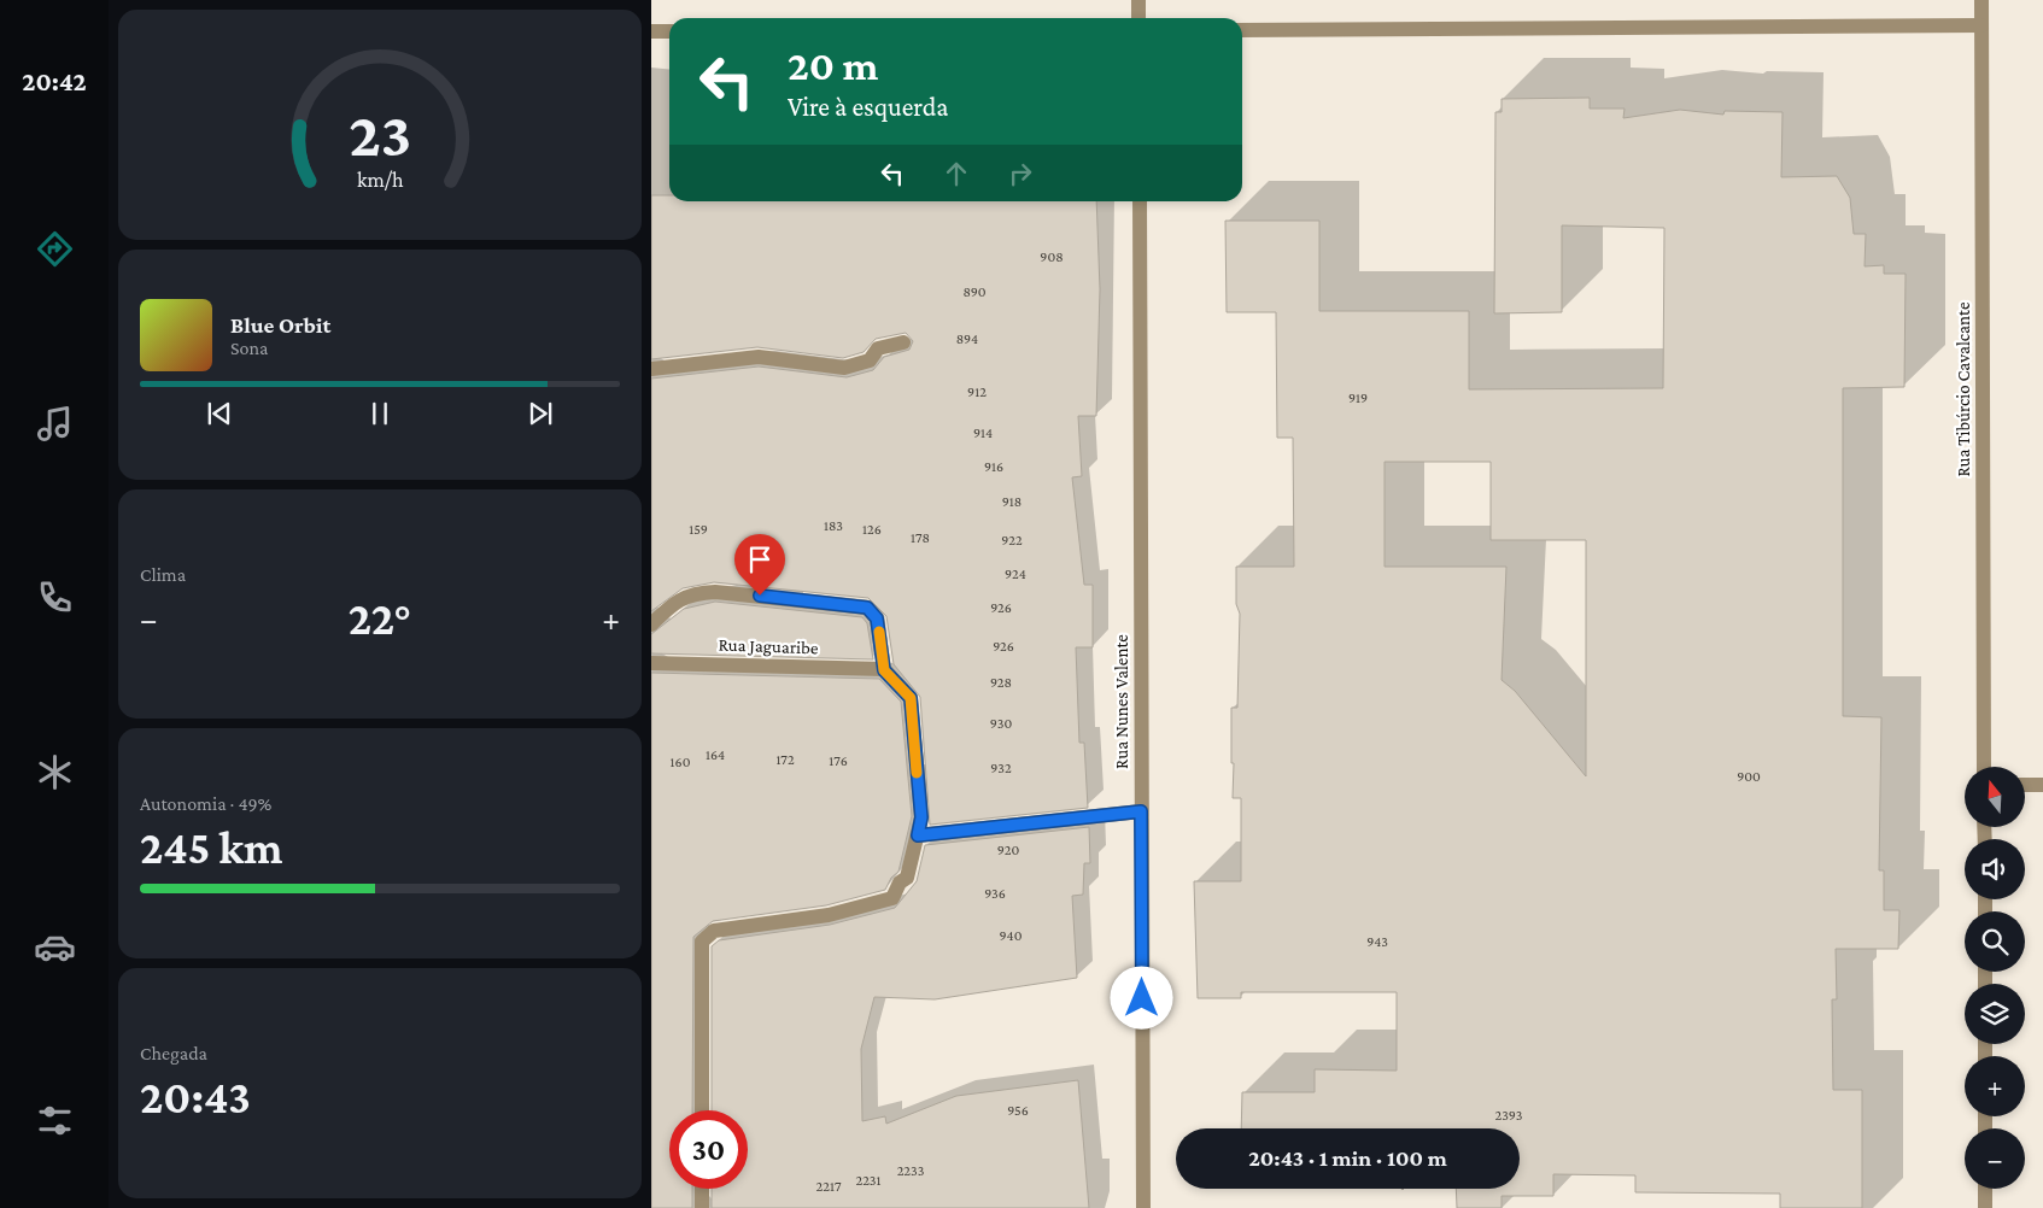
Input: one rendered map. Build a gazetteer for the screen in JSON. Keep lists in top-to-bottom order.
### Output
{
  "streets": {
    "street": ["Rua Tibúrcio Cavalcante", "Rua Jaguaribe", "Rua Nunes Valente"]
  },
  "house_numbers": [
    "908",
    "890",
    "894",
    "912",
    "919",
    "914",
    "916",
    "918",
    "183",
    "159",
    "126",
    "178",
    "922",
    "924",
    "926",
    "926",
    "928",
    "930",
    "164",
    "172",
    "176",
    "160",
    "932",
    "900",
    "920",
    "936",
    "940",
    "943",
    "956",
    "2393",
    "2233",
    "2231",
    "2217"
  ],
  "north": "top",
  "page": {
    "tabs": "20:42",
    "turn": ["20 m", "Vire à esquerda"],
    "song": ["Blue Orbit", "Sona"],
    "tile": [
      "Clima",
      ["Autonomia · 49%", "245 km"],
      ["Chegada", "20:43"]
    ],
    "heat": ["−", "22°", "+"],
    "map_buttons": ["+", "−"],
    "limit": "30",
    "trip": "20:43 · 1 min · 100 m",
    "gauge": ["23", "km/h"]
  }
}
